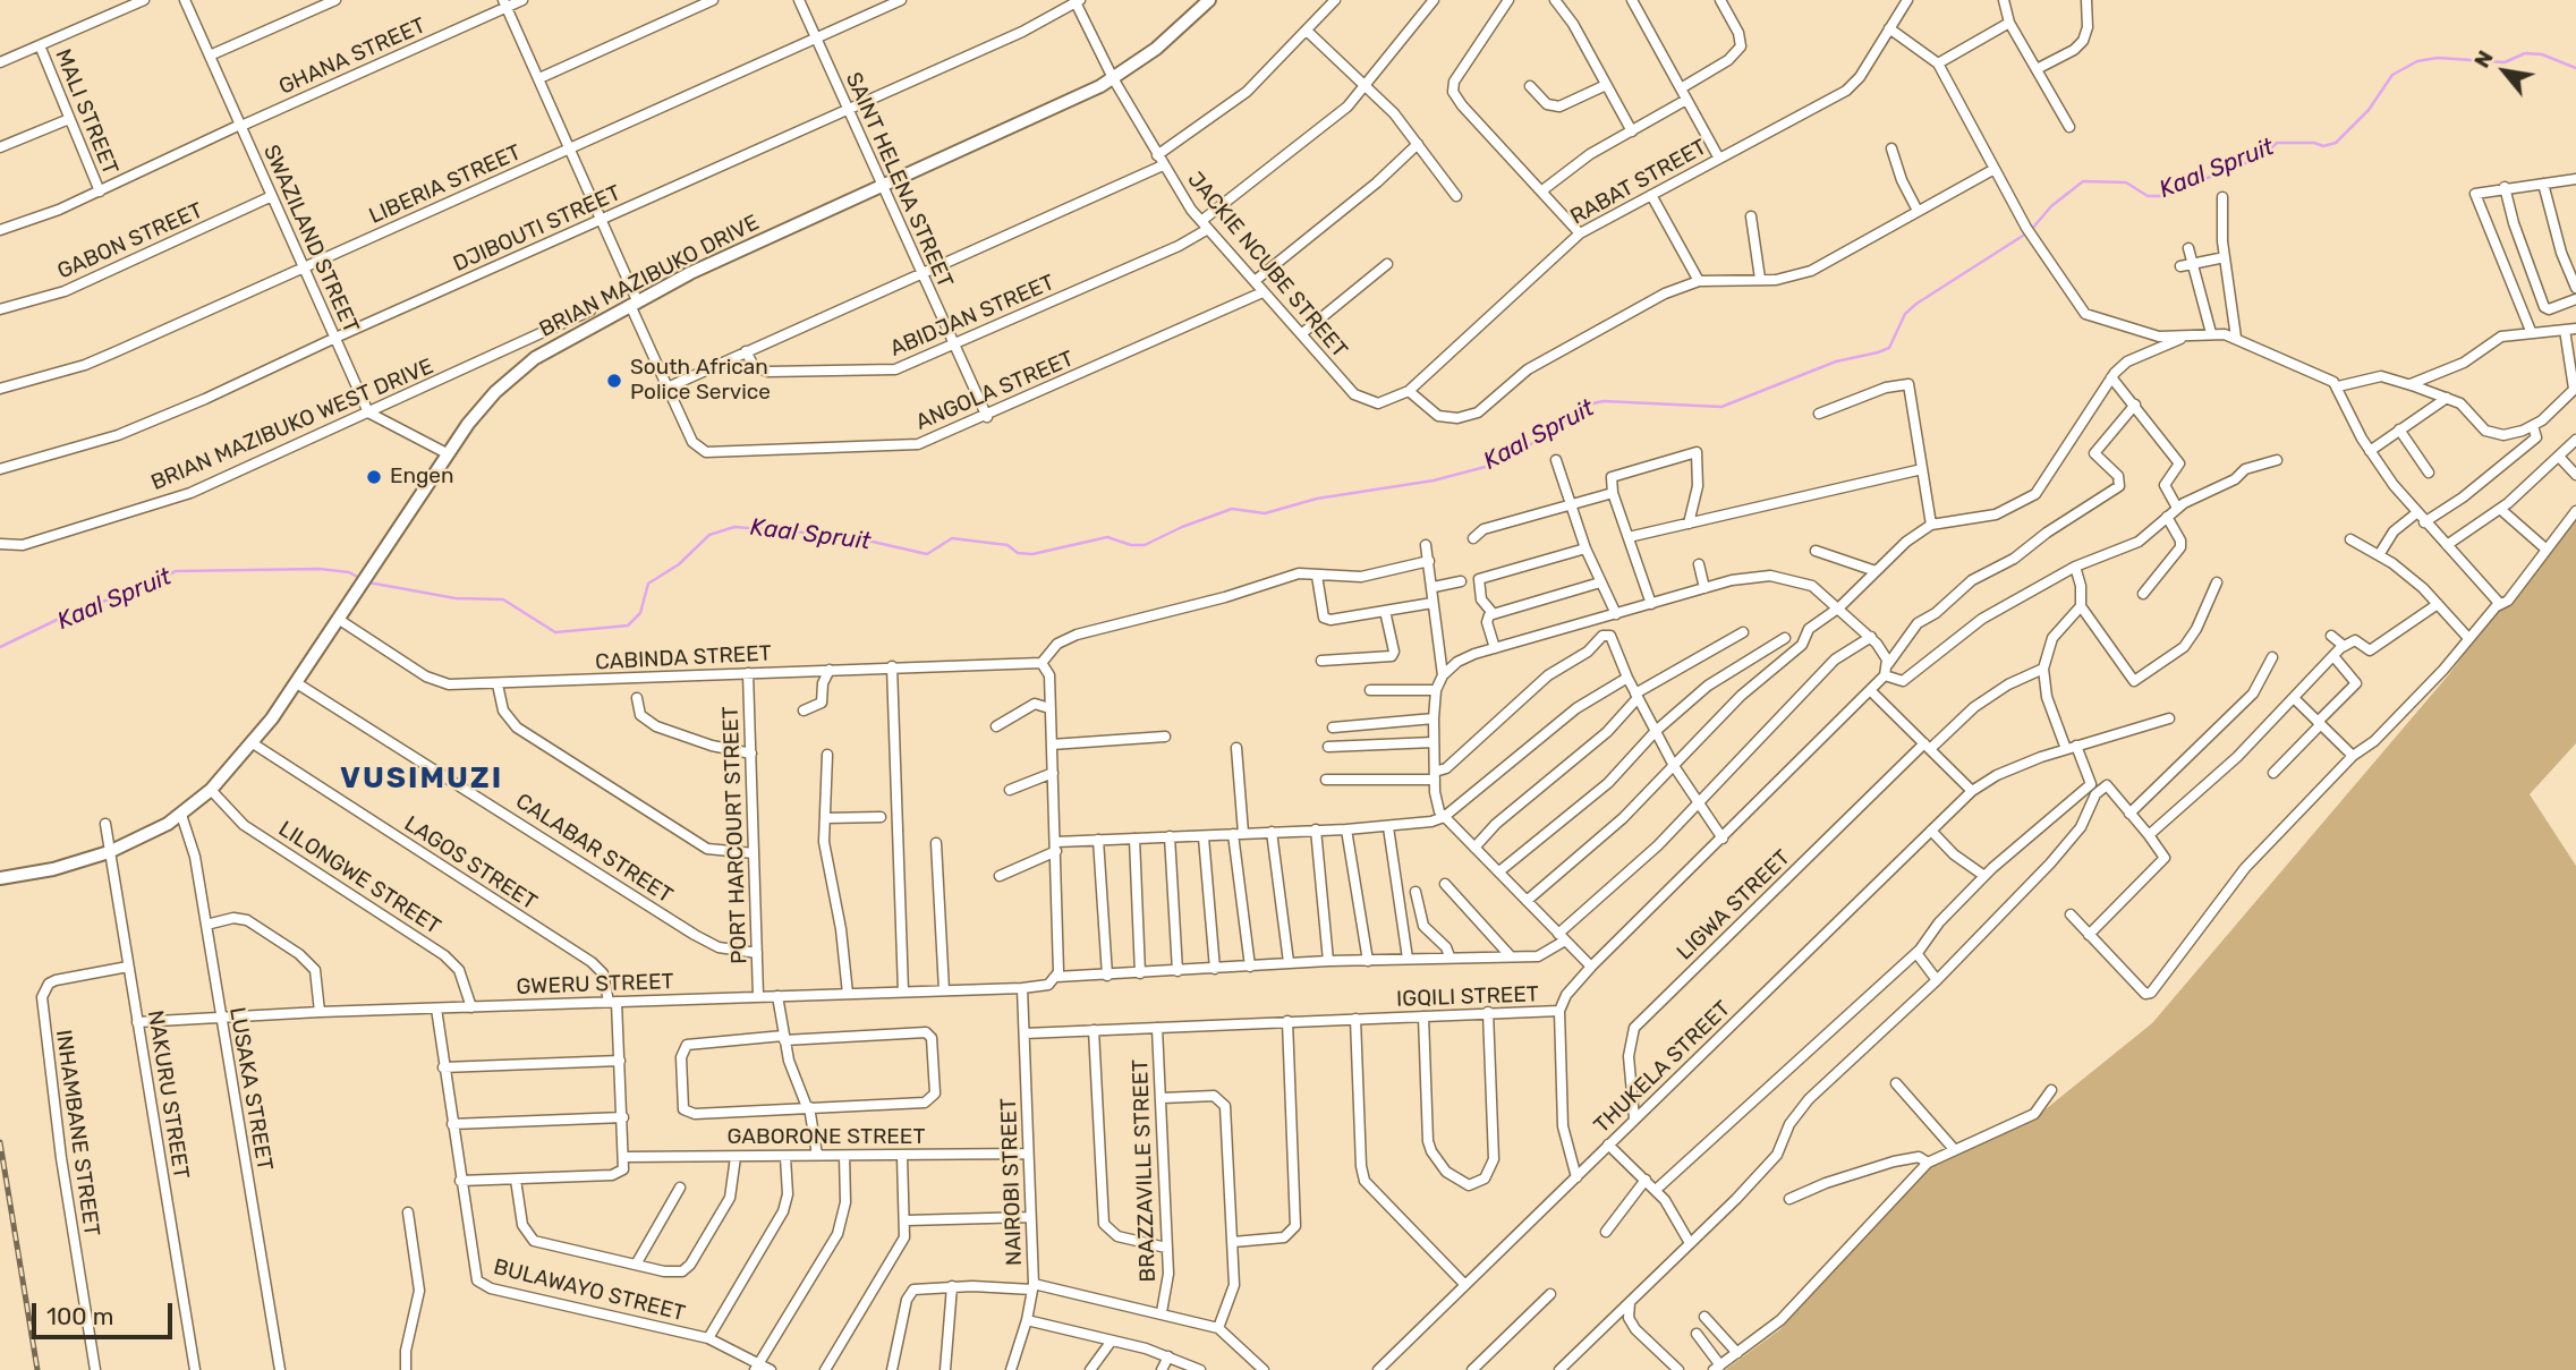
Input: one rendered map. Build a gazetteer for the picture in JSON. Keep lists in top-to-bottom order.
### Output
{
  "streets": {
    "street": [
      "GHANA STREET",
      "MALI STREET",
      "SAINT HELENA STREET",
      "RABAT STREET",
      "LIBERIA STREET",
      "DJIBOUTI STREET",
      "SWAZILAND STREET",
      "GABON STREET",
      "JACKIE NCUBE STREET",
      "BRIAN MAZIBUKO DRIVE",
      "ABIDJAN STREET",
      "ANGOLA STREET",
      "BRIAN MAZIBUKO WEST DRIVE",
      "CABINDA STREET",
      "PORT HARCOURT STREET",
      "CALABAR STREET",
      "LAGOS STREET",
      "LILONGWE STREET",
      "LIGWA STREET",
      "GWERU STREET",
      "IGQILI STREET",
      "THUKELA STREET",
      "LUSAKA STREET",
      "NAKURU STREET",
      "INHAMBANE STREET",
      "GABORONE STREET",
      "BRAZZAVILLE STREET",
      "NAIROBI STREET",
      "BULAWAYO STREET"
    ]
  },
  "crossings": [
    ["GHANA STREET", "MALI STREET"],
    ["GHANA STREET", "SWAZILAND STREET"],
    ["GHANA STREET", "ANGOLA STREET"],
    ["SAINT HELENA STREET", "LIBERIA STREET"],
    ["SAINT HELENA STREET", "DJIBOUTI STREET"],
    ["SAINT HELENA STREET", "BRIAN MAZIBUKO DRIVE"],
    ["SAINT HELENA STREET", "ABIDJAN STREET"],
    ["SAINT HELENA STREET", "ANGOLA STREET"],
    ["RABAT STREET", "JACKIE NCUBE STREET"],
    ["LIBERIA STREET", "SWAZILAND STREET"],
    ["LIBERIA STREET", "ANGOLA STREET"],
    ["DJIBOUTI STREET", "SWAZILAND STREET"],
    ["DJIBOUTI STREET", "JACKIE NCUBE STREET"],
    ["DJIBOUTI STREET", "ANGOLA STREET"],
    ["SWAZILAND STREET", "GABON STREET"],
    ["SWAZILAND STREET", "BRIAN MAZIBUKO WEST DRIVE"],
    ["JACKIE NCUBE STREET", "BRIAN MAZIBUKO DRIVE"],
    ["JACKIE NCUBE STREET", "ABIDJAN STREET"],
    ["JACKIE NCUBE STREET", "ANGOLA STREET"],
    ["BRIAN MAZIBUKO DRIVE", "ANGOLA STREET"],
    ["BRIAN MAZIBUKO DRIVE", "CABINDA STREET"],
    ["BRIAN MAZIBUKO DRIVE", "CALABAR STREET"],
    ["BRIAN MAZIBUKO DRIVE", "LAGOS STREET"],
    ["BRIAN MAZIBUKO DRIVE", "LILONGWE STREET"],
    ["BRIAN MAZIBUKO DRIVE", "LUSAKA STREET"],
    ["BRIAN MAZIBUKO DRIVE", "NAKURU STREET"],
    ["CABINDA STREET", "PORT HARCOURT STREET"],
    ["PORT HARCOURT STREET", "CALABAR STREET"],
    ["PORT HARCOURT STREET", "GWERU STREET"],
    ["LAGOS STREET", "GWERU STREET"],
    ["LAGOS STREET", "GABORONE STREET"],
    ["LILONGWE STREET", "GWERU STREET"],
    ["LIGWA STREET", "THUKELA STREET"],
    ["GWERU STREET", "LUSAKA STREET"],
    ["GWERU STREET", "NAKURU STREET"],
    ["GWERU STREET", "NAIROBI STREET"],
    ["GWERU STREET", "BULAWAYO STREET"],
    ["IGQILI STREET", "BRAZZAVILLE STREET"],
    ["IGQILI STREET", "NAIROBI STREET"],
    ["NAKURU STREET", "INHAMBANE STREET"],
    ["GABORONE STREET", "NAIROBI STREET"]
  ],
  "districts": ["VUSIMUZI"],
  "water": ["Kaal Spruit"],
  "places": ["South African Police Service", "Engen"],
  "scale_bar": "100 m",
  "north": "top left"
}
